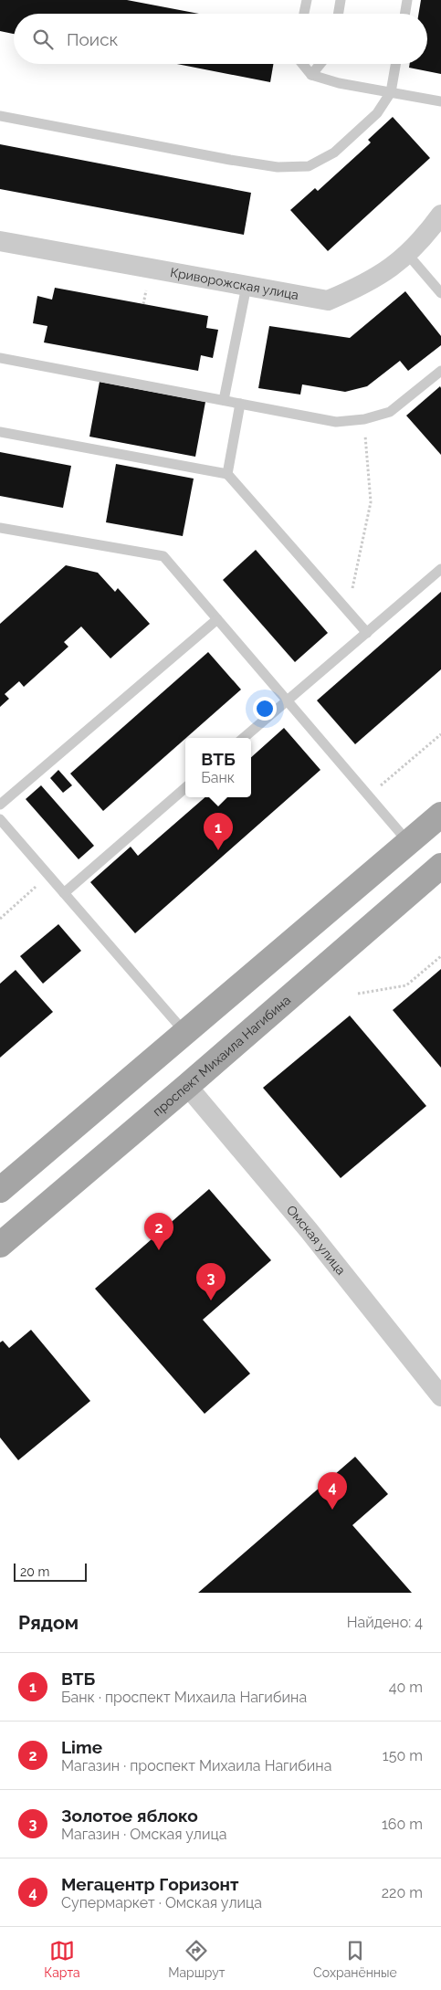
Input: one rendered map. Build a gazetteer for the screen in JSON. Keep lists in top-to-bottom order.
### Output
{
  "streets": {
    "main road": ["проспект Михаила Нагибина"],
    "street": ["Криворожская улица", "Омская улица"]
  },
  "crossings": [
    ["проспект Михаила Нагибина", "Омская улица"]
  ],
  "scale_bar": "20 m",
  "page": {
    "search": "Поиск",
    "popup": ["ВТБ", "Банк"],
    "pins": [
      "1",
      "2",
      "3",
      "4"
    ],
    "scale": "20 m",
    "heading": ["Рядом", "Найдено: 4"],
    "list": [
      {
        "mark": "1",
        "name": "ВТБ",
        "note": "Банк · проспект Михаила Нагибина",
        "value": "40 m"
      },
      {
        "mark": "2",
        "name": "Lime",
        "note": "Магазин · проспект Михаила Нагибина",
        "value": "150 m"
      },
      {
        "mark": "3",
        "name": "Золотое яблоко",
        "note": "Магазин · Омская улица",
        "value": "160 m"
      },
      {
        "mark": "4",
        "name": "Мегацентр Горизонт",
        "note": "Супермаркет · Омская улица",
        "value": "220 m"
      }
    ],
    "nav": ["Карта", "Маршрут", "Сохранённые"]
  }
}
